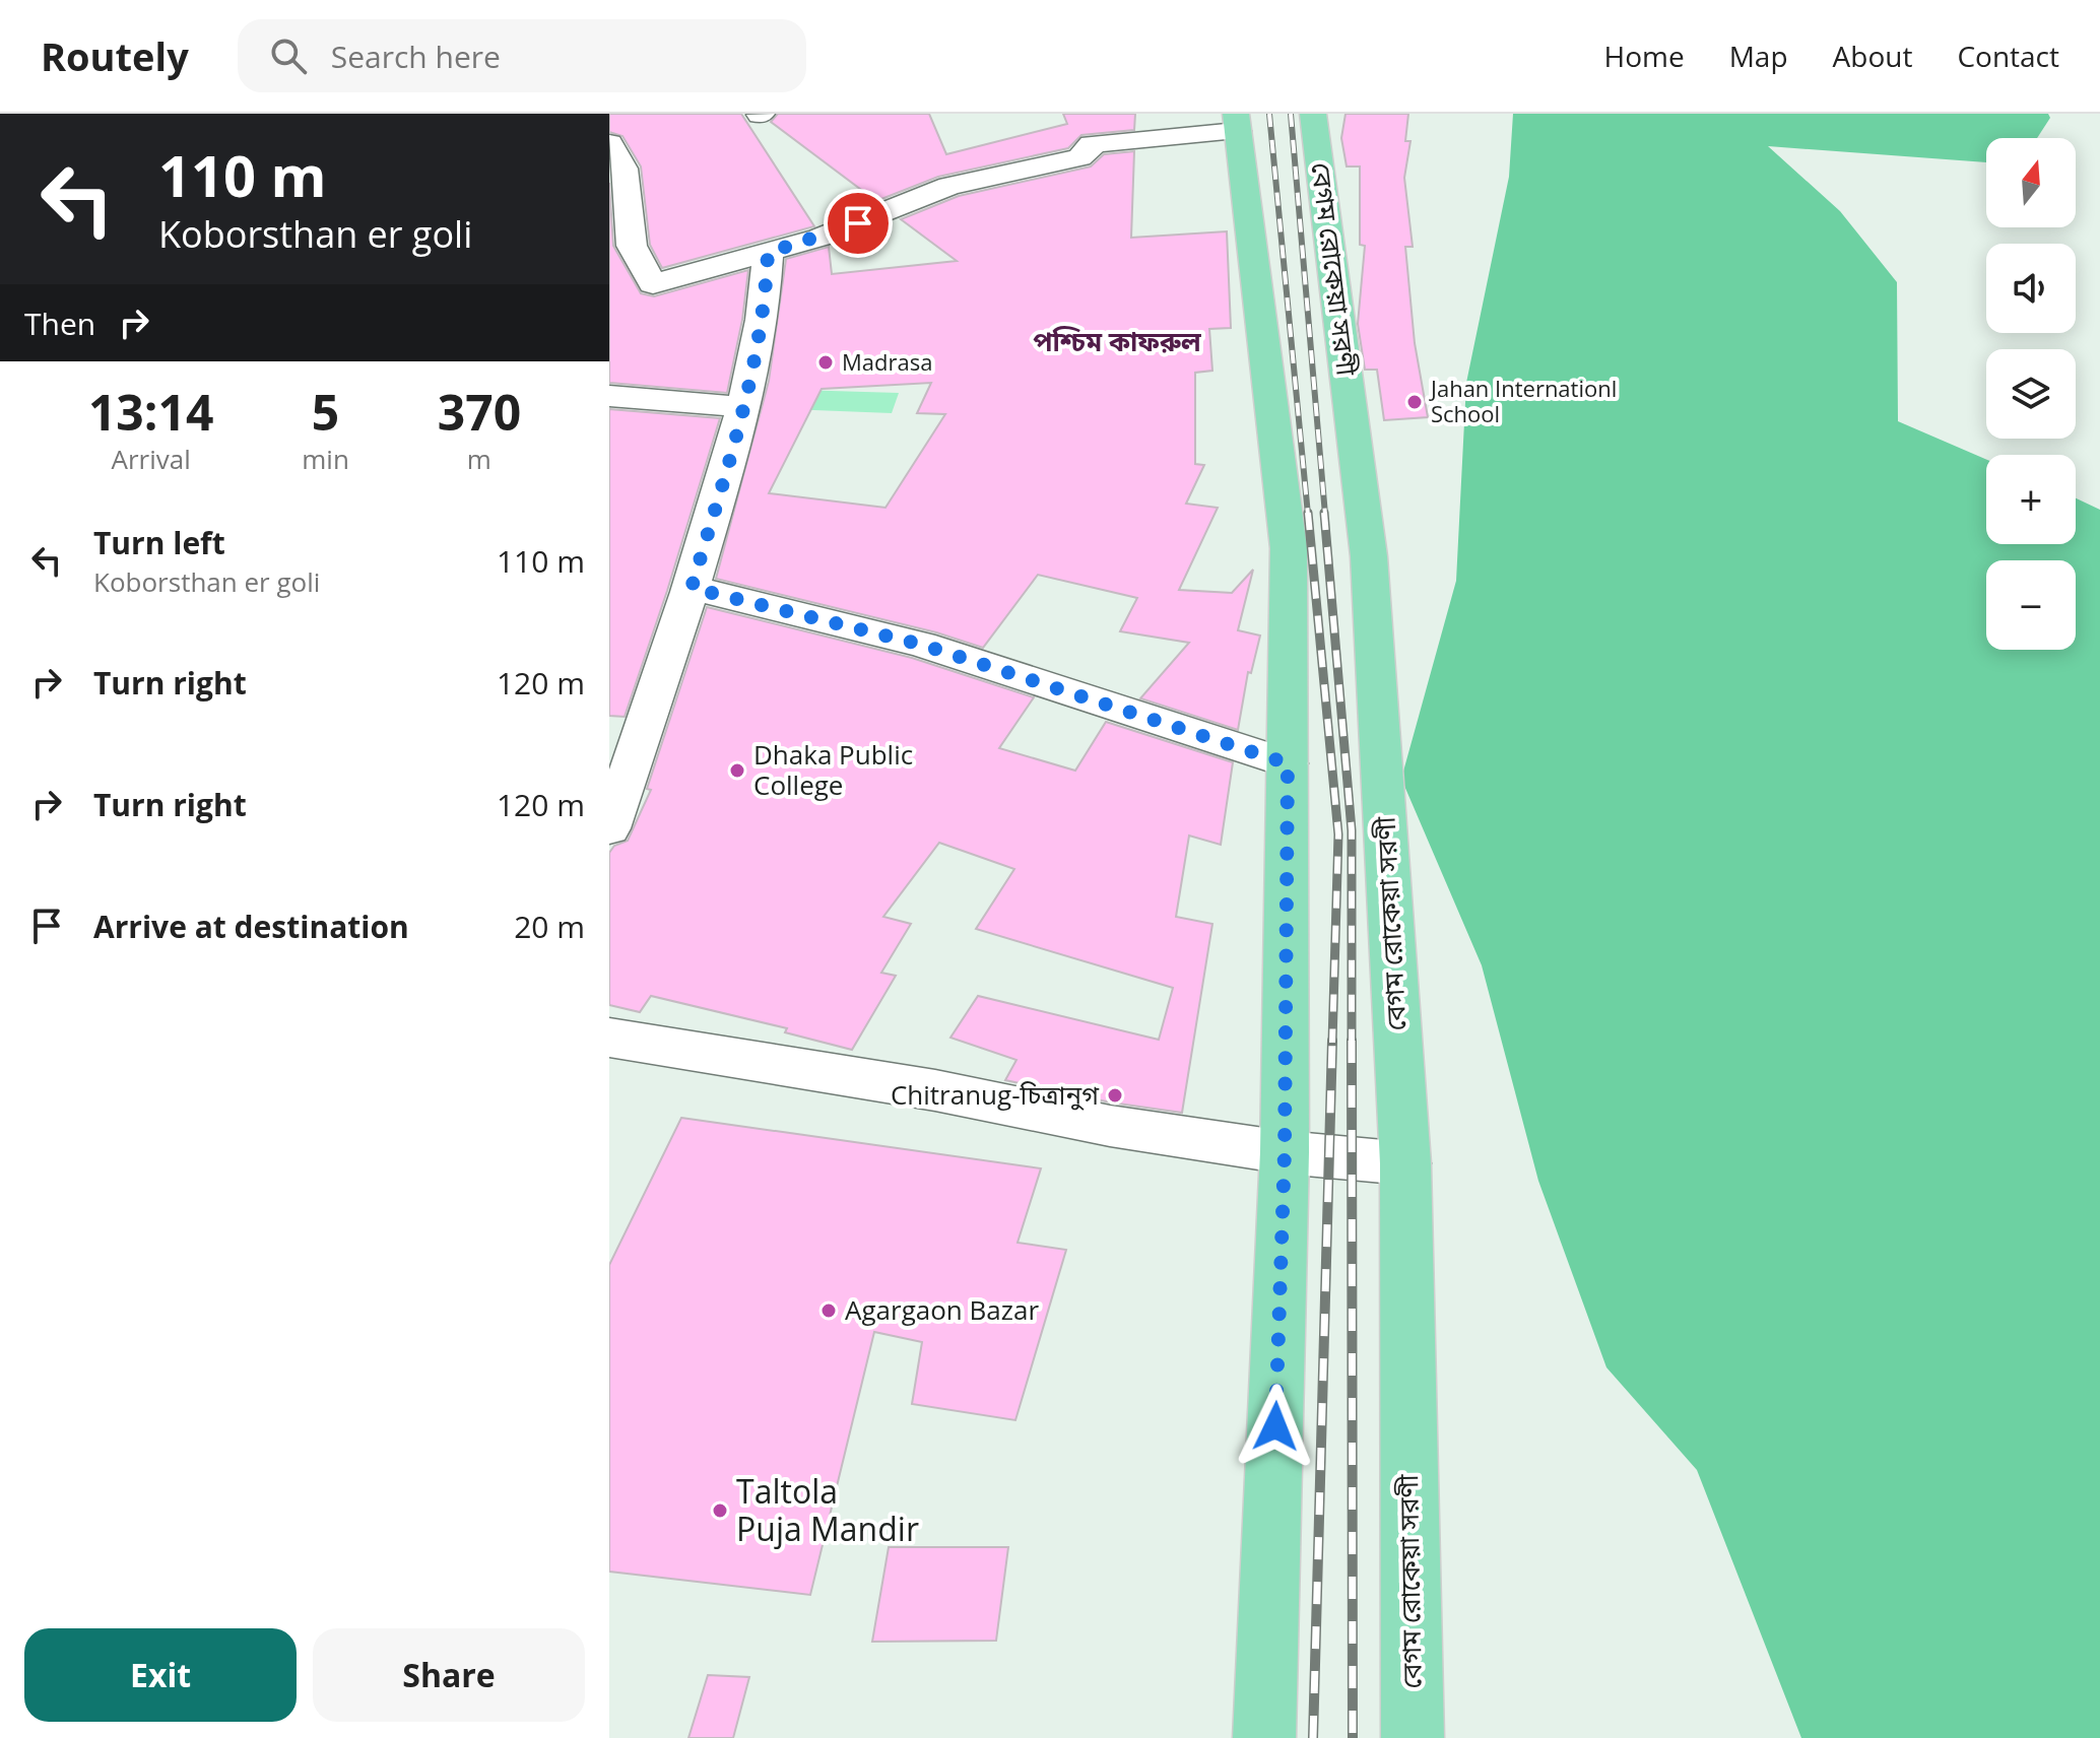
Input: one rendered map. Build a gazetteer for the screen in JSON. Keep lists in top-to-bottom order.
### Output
{
  "streets": {
    "main road": ["বেগম রোকেয়া সরণী"]
  },
  "districts": ["পশ্চিম কাফরুল"],
  "places": [
    "Madrasa",
    "Jahan Internationl School",
    "Dhaka Public College",
    "Chitranug-চিত্রানুগ",
    "Agargaon Bazar",
    "Taltola Puja Mandir"
  ],
  "north": "top",
  "page": {
    "header": "Routely",
    "search": "Search here",
    "nav": [
      "Home",
      "Map",
      "About",
      "Contact"
    ],
    "turn": ["110 m", "Koborsthan er goli"],
    "map_buttons": ["+", "−"],
    "then": "Then",
    "eta": [
      "13:14",
      "Arrival",
      "5",
      "min",
      "370",
      "m"
    ],
    "list": [
      {
        "name": "Turn left",
        "note": "Koborsthan er goli",
        "value": "110 m"
      },
      {
        "name": "Turn right",
        "value": "120 m"
      },
      {
        "name": "Turn right",
        "value": "120 m"
      },
      {
        "name": "Arrive at destination",
        "value": "20 m"
      }
    ],
    "buttons": ["Exit", "Share"]
  }
}
